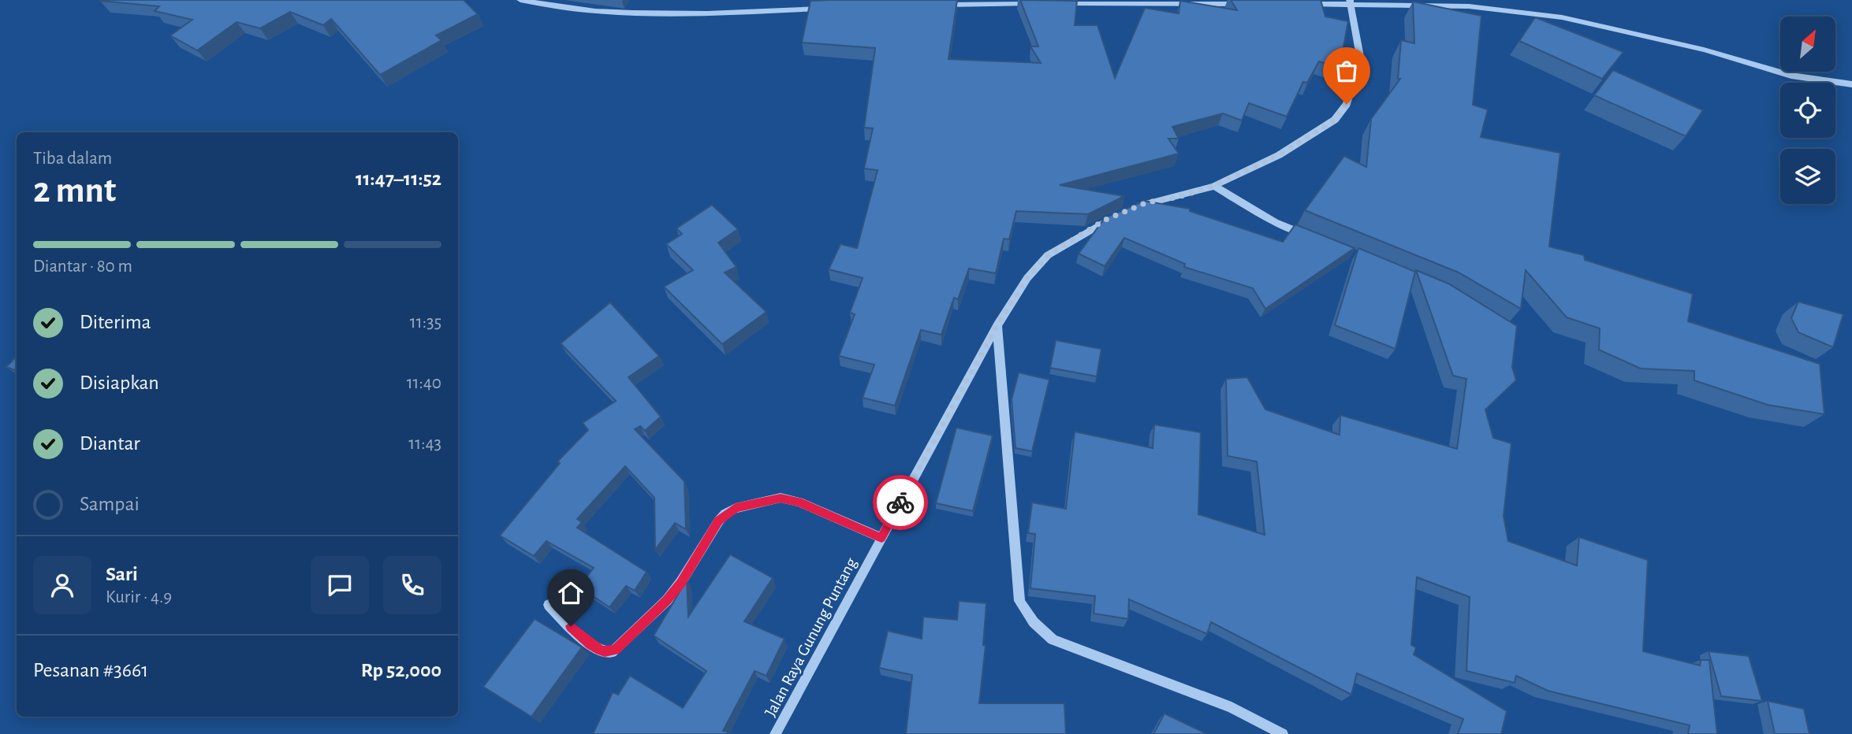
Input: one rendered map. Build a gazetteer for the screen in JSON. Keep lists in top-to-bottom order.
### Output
{
  "streets": {
    "street": ["Jalan Raya Gunung Puntang"]
  },
  "north": "top right",
  "page": {
    "heading": ["2 mnt", "Tiba dalam", "11:47–11:52"],
    "panel": [
      "Sari",
      "Kurir · 4.9",
      "Pesanan #3661",
      "Rp 52,000"
    ],
    "bar": "Diantar · 80 m",
    "list": [
      ["Diterima", "11:35"],
      ["Disiapkan", "11:40"],
      ["Diantar", "11:43"],
      "Sampai"
    ]
  }
}
